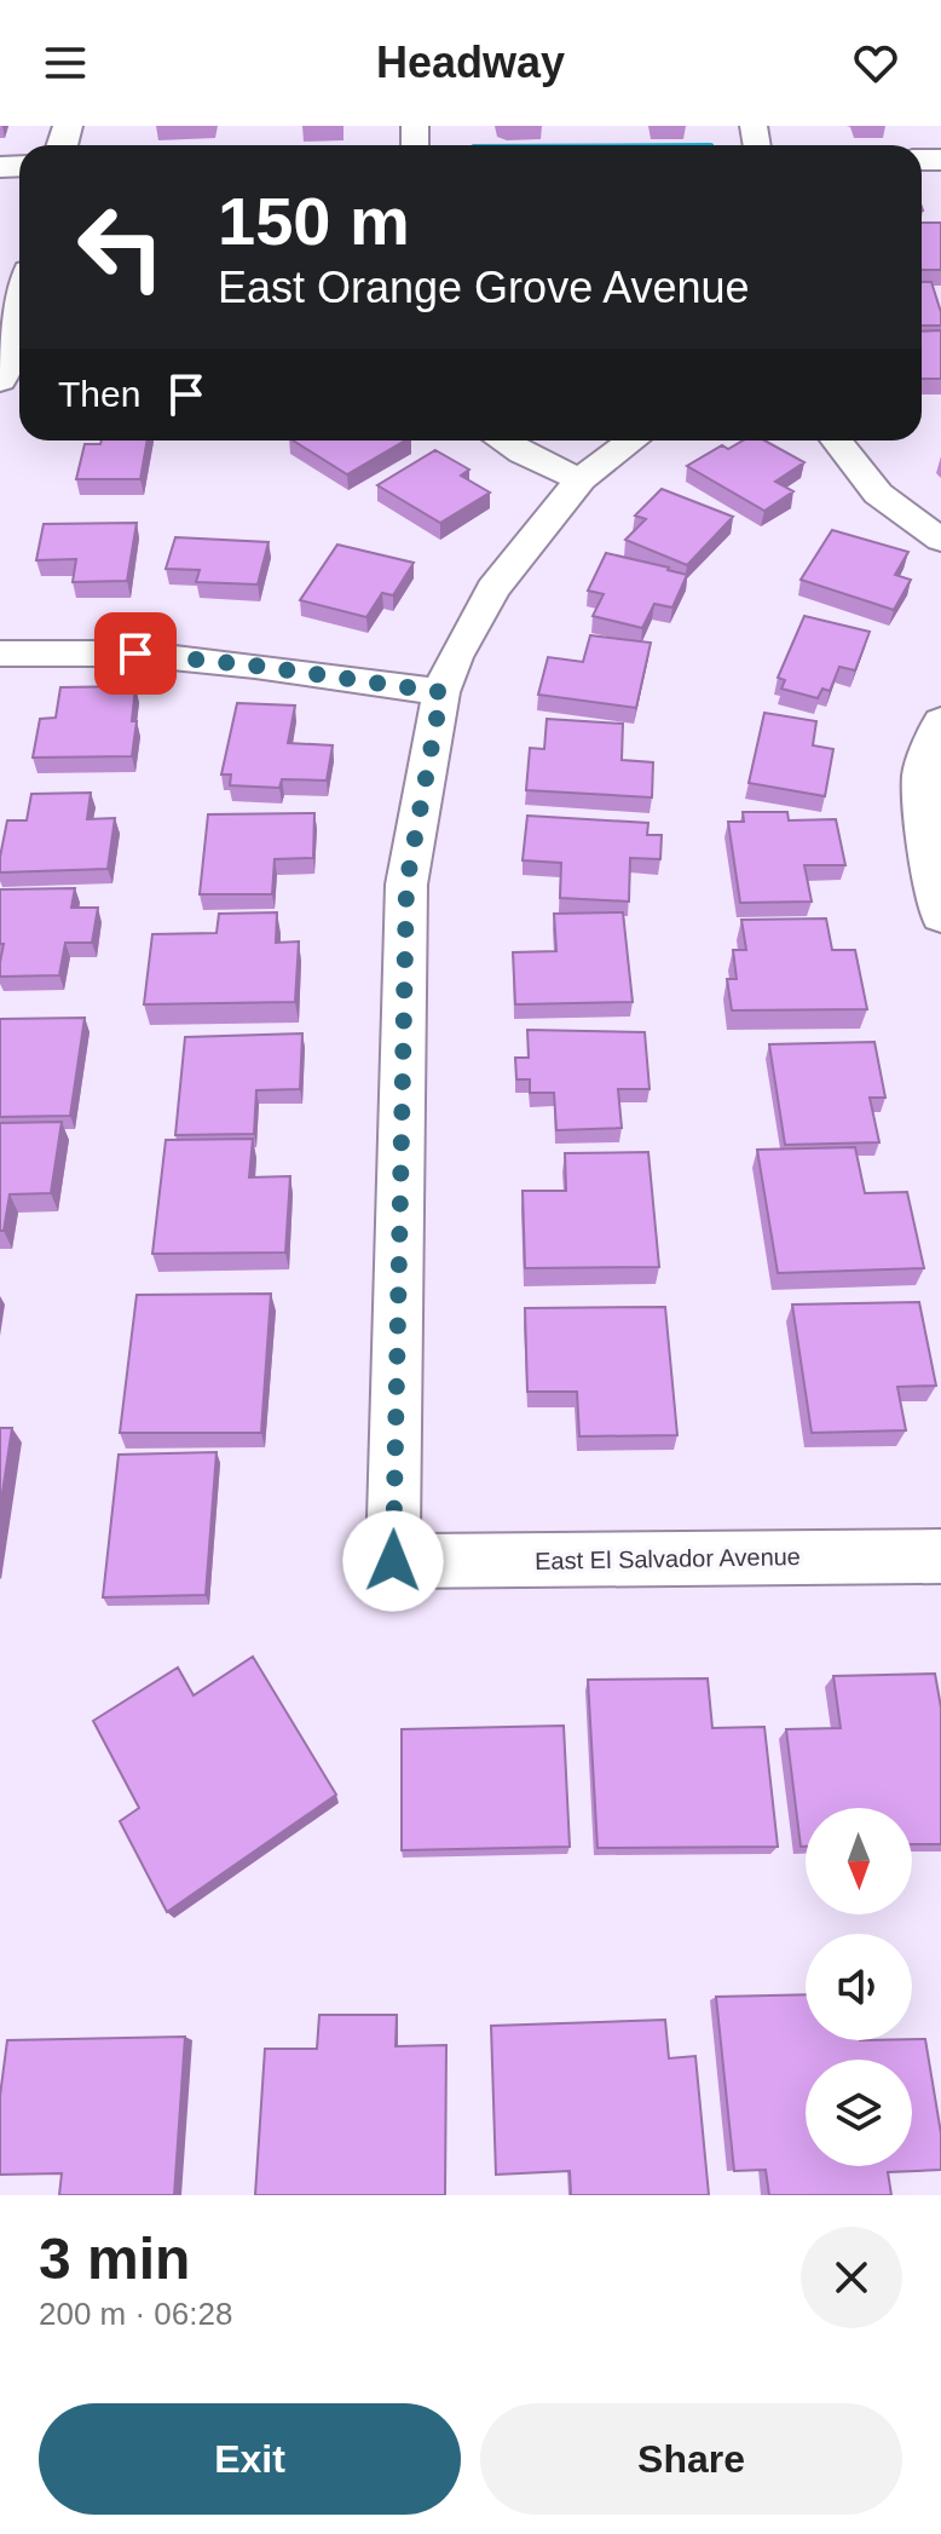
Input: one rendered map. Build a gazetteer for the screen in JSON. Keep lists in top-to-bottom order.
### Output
{
  "streets": {
    "street": ["East El Salvador Avenue"]
  },
  "north": "bottom",
  "page": {
    "header": "Headway",
    "turn": ["150 m", "East Orange Grove Avenue"],
    "then": "Then",
    "heading": ["3 min", "200 m · 06:28"],
    "buttons": ["Exit", "Share"]
  }
}
